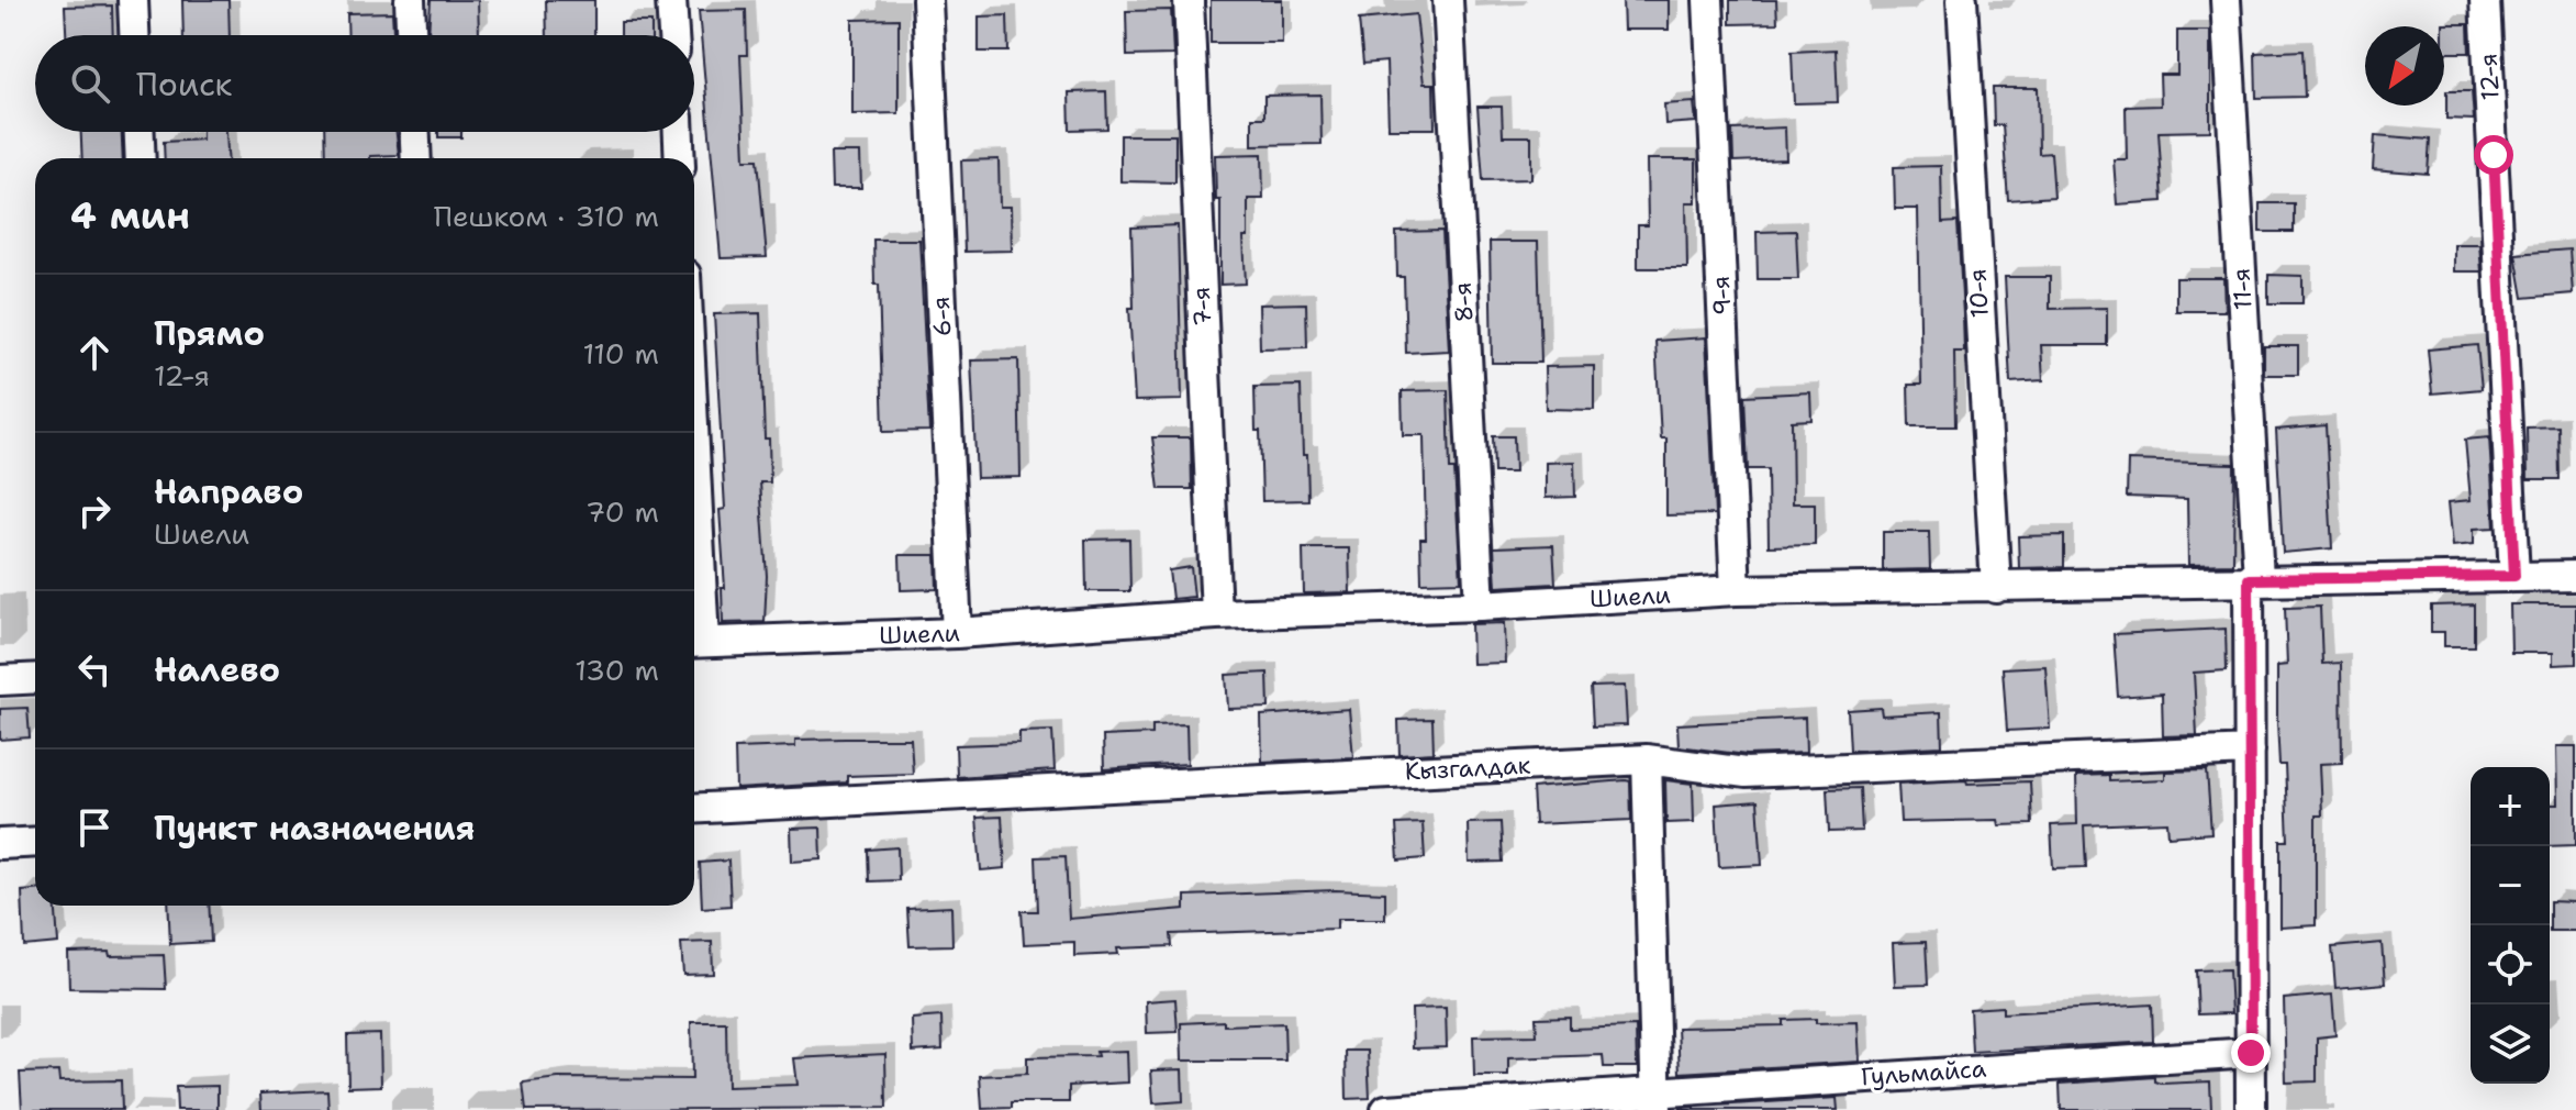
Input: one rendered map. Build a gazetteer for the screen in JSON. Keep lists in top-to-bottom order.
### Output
{
  "streets": {
    "street": [
      "12-я",
      "11-я",
      "10-я",
      "9-я",
      "8-я",
      "7-я",
      "6-я",
      "Шиели",
      "Кызгалдак",
      "Гульмайса"
    ]
  },
  "crossings": [
    ["12-я", "Шиели"],
    ["11-я", "Шиели"],
    ["11-я", "Кызгалдак"],
    ["11-я", "Гульмайса"],
    ["10-я", "Шиели"],
    ["9-я", "Шиели"],
    ["8-я", "Шиели"],
    ["7-я", "Шиели"],
    ["6-я", "Шиели"]
  ],
  "north": "bottom left",
  "page": {
    "search": "Поиск",
    "heading": ["4 мин", "Пешком · 310 m"],
    "list": [
      ["Прямо", "12-я", "110 m"],
      ["Направо", "Шиели", "70 m"],
      ["Налево", "130 m"],
      "Пункт назначения"
    ],
    "map_buttons": ["+", "−"]
  }
}
